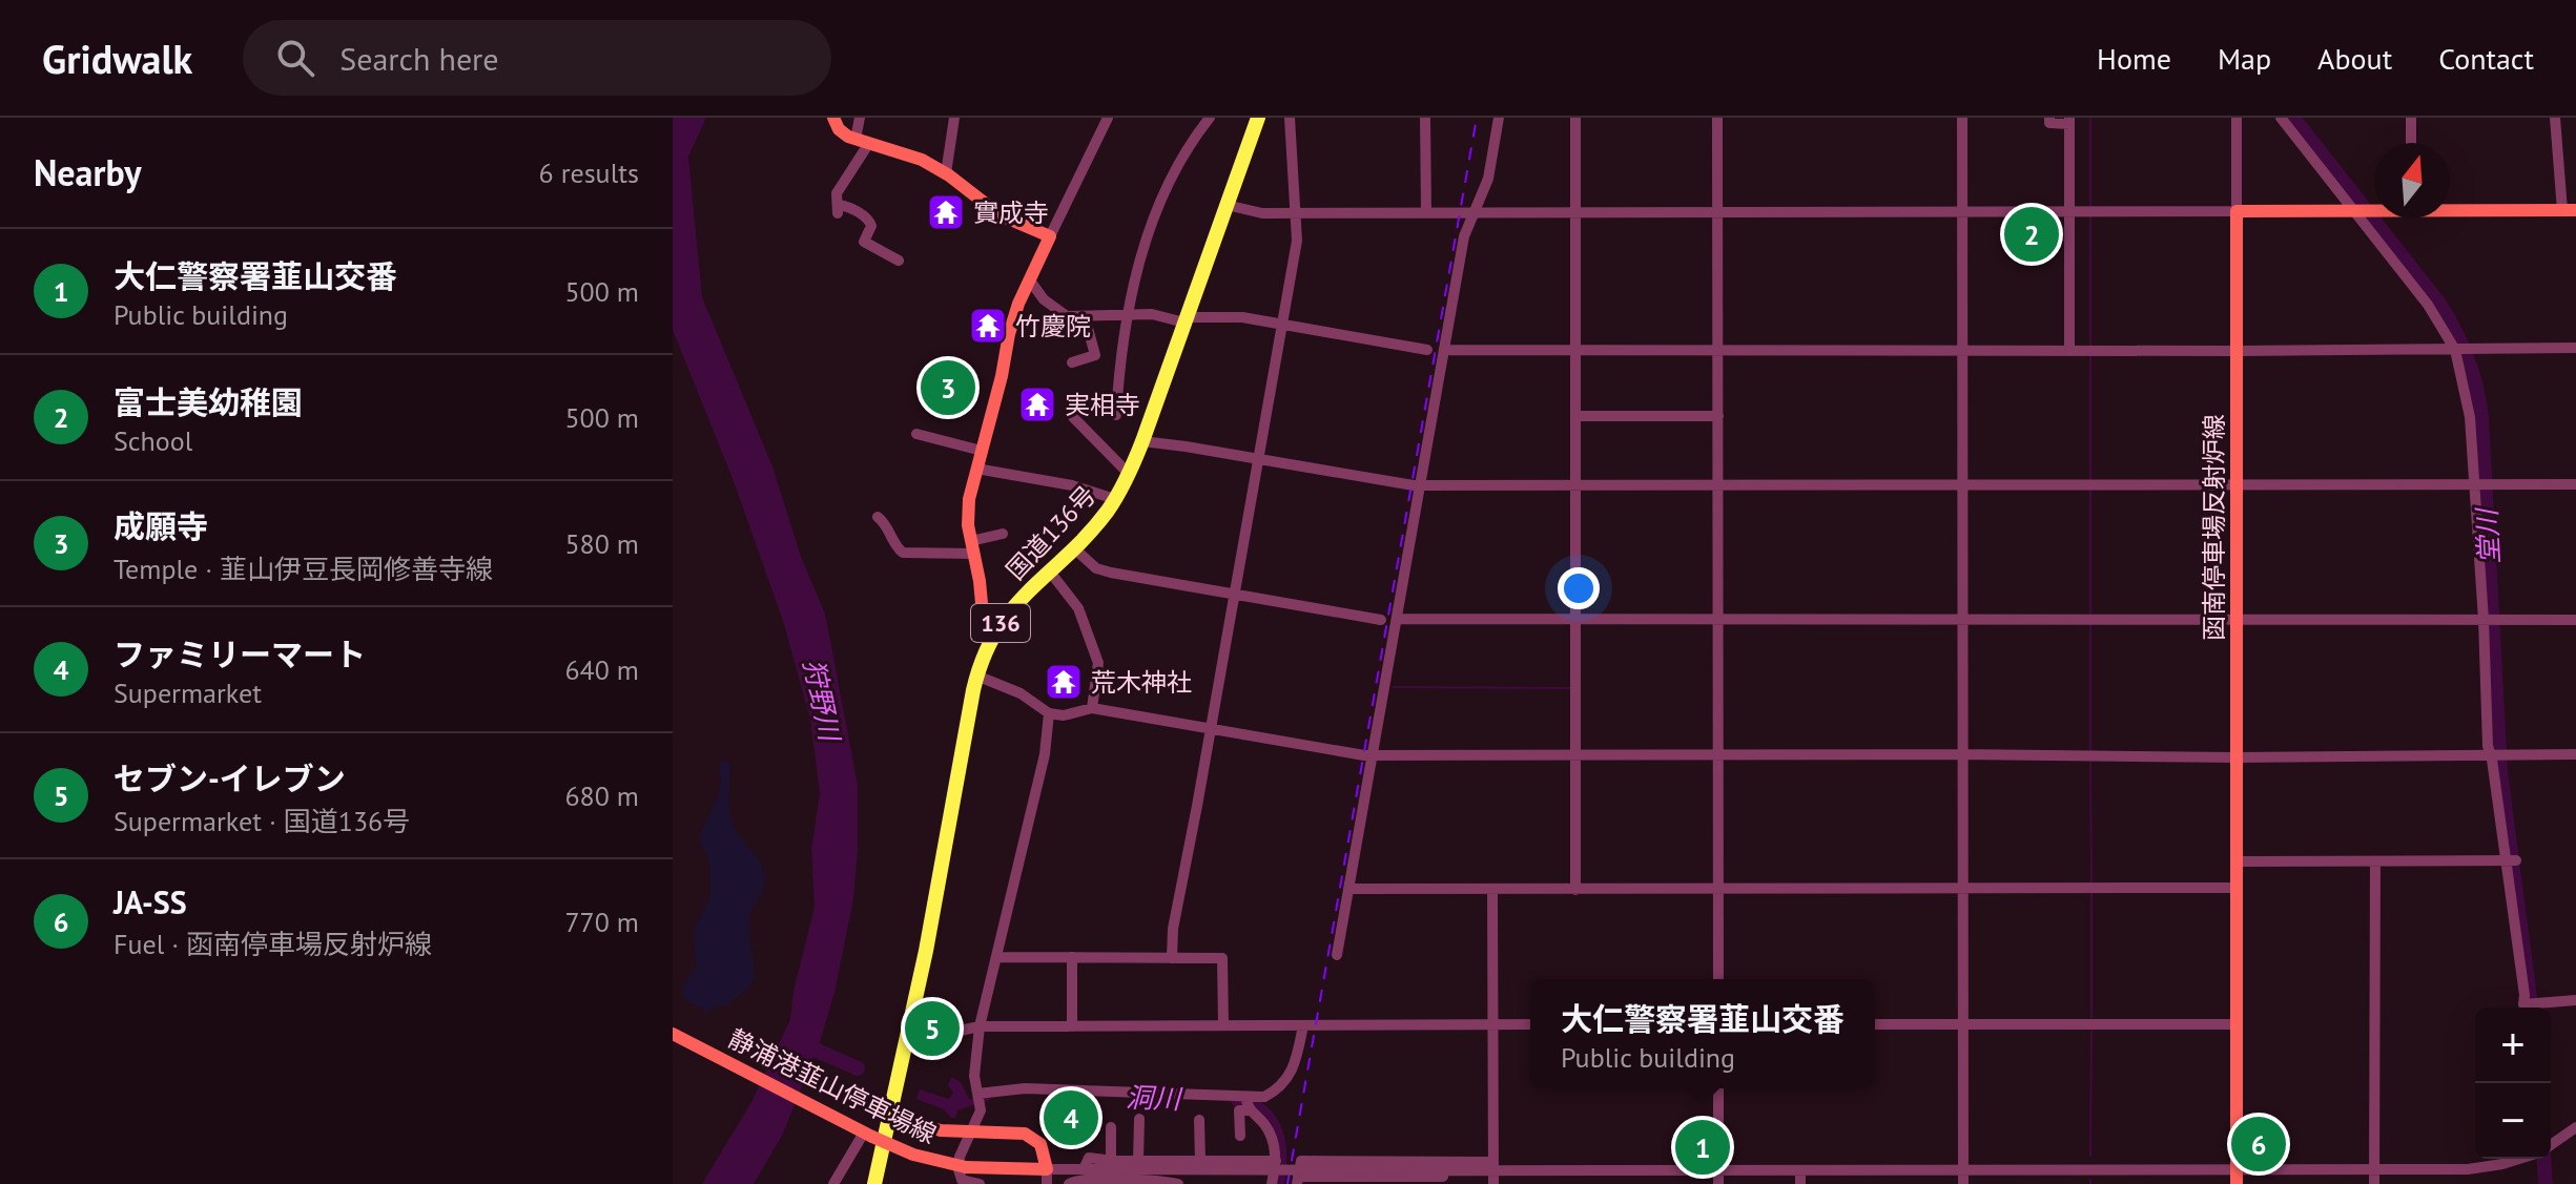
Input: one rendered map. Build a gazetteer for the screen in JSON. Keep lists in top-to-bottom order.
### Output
{
  "streets": {
    "highway": ["国道136号", "136"],
    "main road": ["函南停車場反射炉線", "静浦港韮山停車場線"]
  },
  "crossings": [
    ["国道136号", "静浦港韮山停車場線"]
  ],
  "water": ["堂川", "狩野川", "洞川"],
  "places": {
    "temple": [
      "實成寺",
      "竹慶院",
      "実相寺",
      "荒木神社"
    ]
  },
  "north": "top",
  "page": {
    "header": "Gridwalk",
    "search": "Search here",
    "nav": [
      "Home",
      "Map",
      "About",
      "Contact"
    ],
    "heading": ["Nearby", "6 results"],
    "pins": [
      "2",
      "3",
      "5",
      "4",
      "6",
      "1"
    ],
    "list": [
      {
        "mark": "1",
        "name": "大仁警察署韮山交番",
        "note": "Public building",
        "value": "500 m"
      },
      {
        "mark": "2",
        "name": "富士美幼稚園",
        "note": "School",
        "value": "500 m"
      },
      {
        "mark": "3",
        "name": "成願寺",
        "note": "Temple · 韮山伊豆長岡修善寺線",
        "value": "580 m"
      },
      {
        "mark": "4",
        "name": "ファミリーマート",
        "note": "Supermarket",
        "value": "640 m"
      },
      {
        "mark": "5",
        "name": "セブン-イレブン",
        "note": "Supermarket · 国道136号",
        "value": "680 m"
      },
      {
        "mark": "6",
        "name": "JA-SS",
        "note": "Fuel · 函南停車場反射炉線",
        "value": "770 m"
      }
    ],
    "popup": ["大仁警察署韮山交番", "Public building"],
    "map_buttons": ["+", "−"]
  }
}
